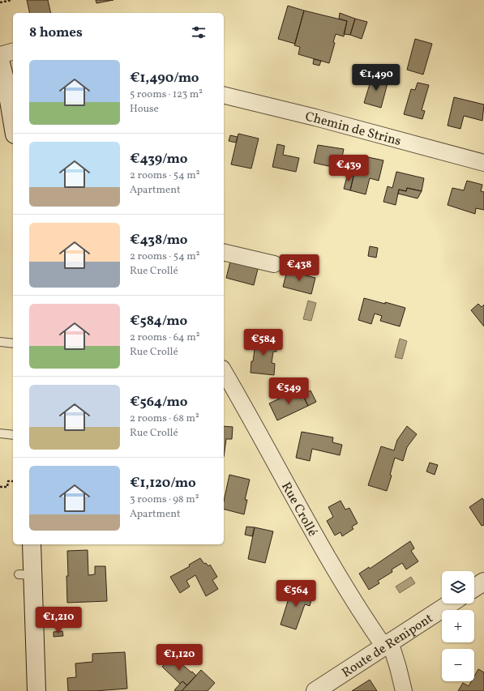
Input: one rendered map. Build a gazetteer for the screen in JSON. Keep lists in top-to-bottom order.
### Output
{
  "streets": {
    "main road": ["Route de Renipont"],
    "street": ["Chemin de Strins", "Rue Crollé"]
  },
  "crossings": [
    ["Rue Crollé", "Route de Renipont"]
  ],
  "page": {
    "heading": "8 homes",
    "list": [
      {
        "name": "€1,490/mo",
        "note": "5 rooms · 123 m² · House"
      },
      {
        "name": "€439/mo",
        "note": "2 rooms · 54 m² · Apartment"
      },
      {
        "name": "€438/mo",
        "note": "2 rooms · 54 m² · Rue Crollé"
      },
      {
        "name": "€584/mo",
        "note": "2 rooms · 64 m² · Rue Crollé"
      },
      {
        "name": "€564/mo",
        "note": "2 rooms · 68 m² · Rue Crollé"
      },
      {
        "name": "€1,120/mo",
        "note": "3 rooms · 98 m² · Apartment"
      }
    ],
    "price": [
      "€1,490",
      "€439",
      "€438",
      "€584",
      "€549",
      "€564",
      "€1,210",
      "€1,120"
    ],
    "map_buttons": ["+", "−"]
  }
}
